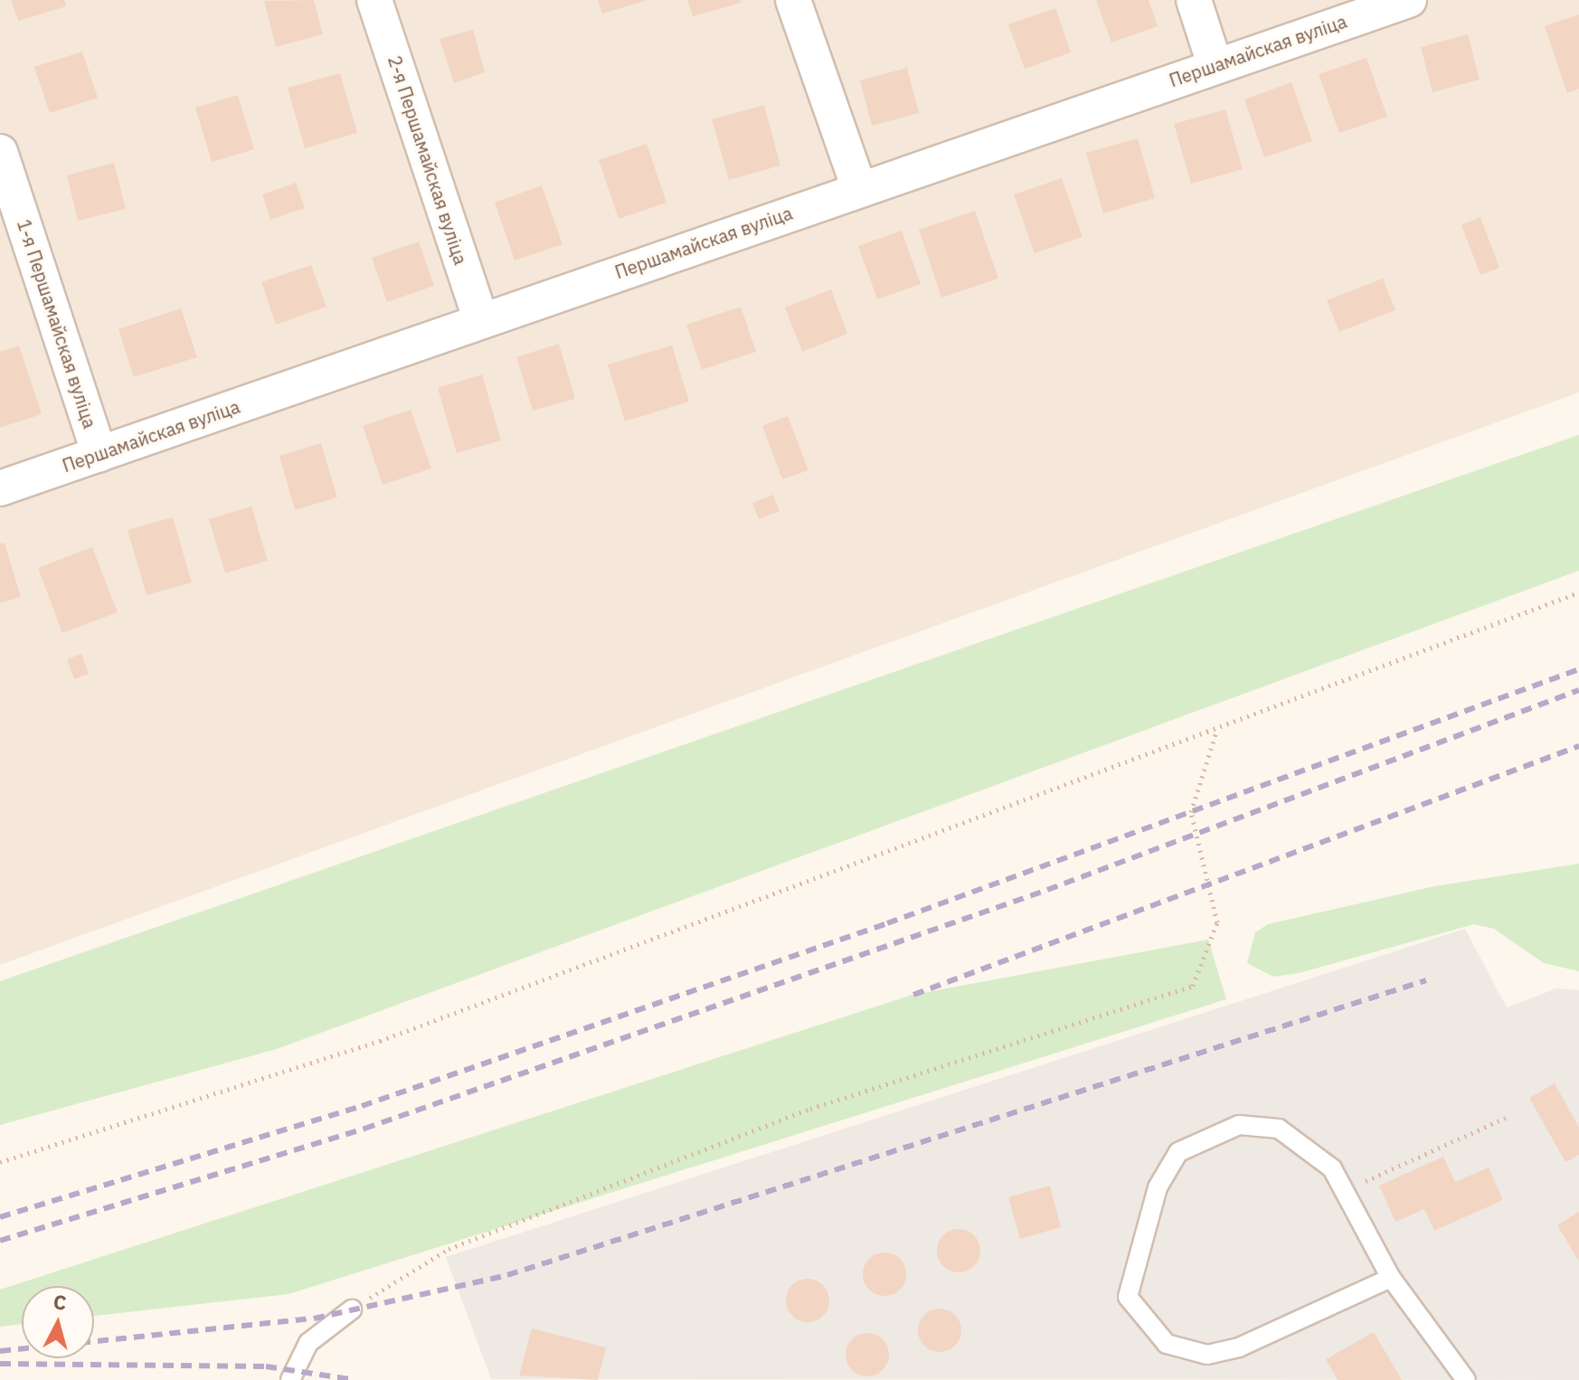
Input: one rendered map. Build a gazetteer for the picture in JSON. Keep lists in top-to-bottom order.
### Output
{
  "streets": {
    "street": ["Першамайская вуліца", "2-я Першамайская вуліца", "1-я Першамайская вуліца"]
  },
  "crossings": [
    ["Першамайская вуліца", "2-я Першамайская вуліца"],
    ["Першамайская вуліца", "1-я Першамайская вуліца"]
  ],
  "north": "top"
}
